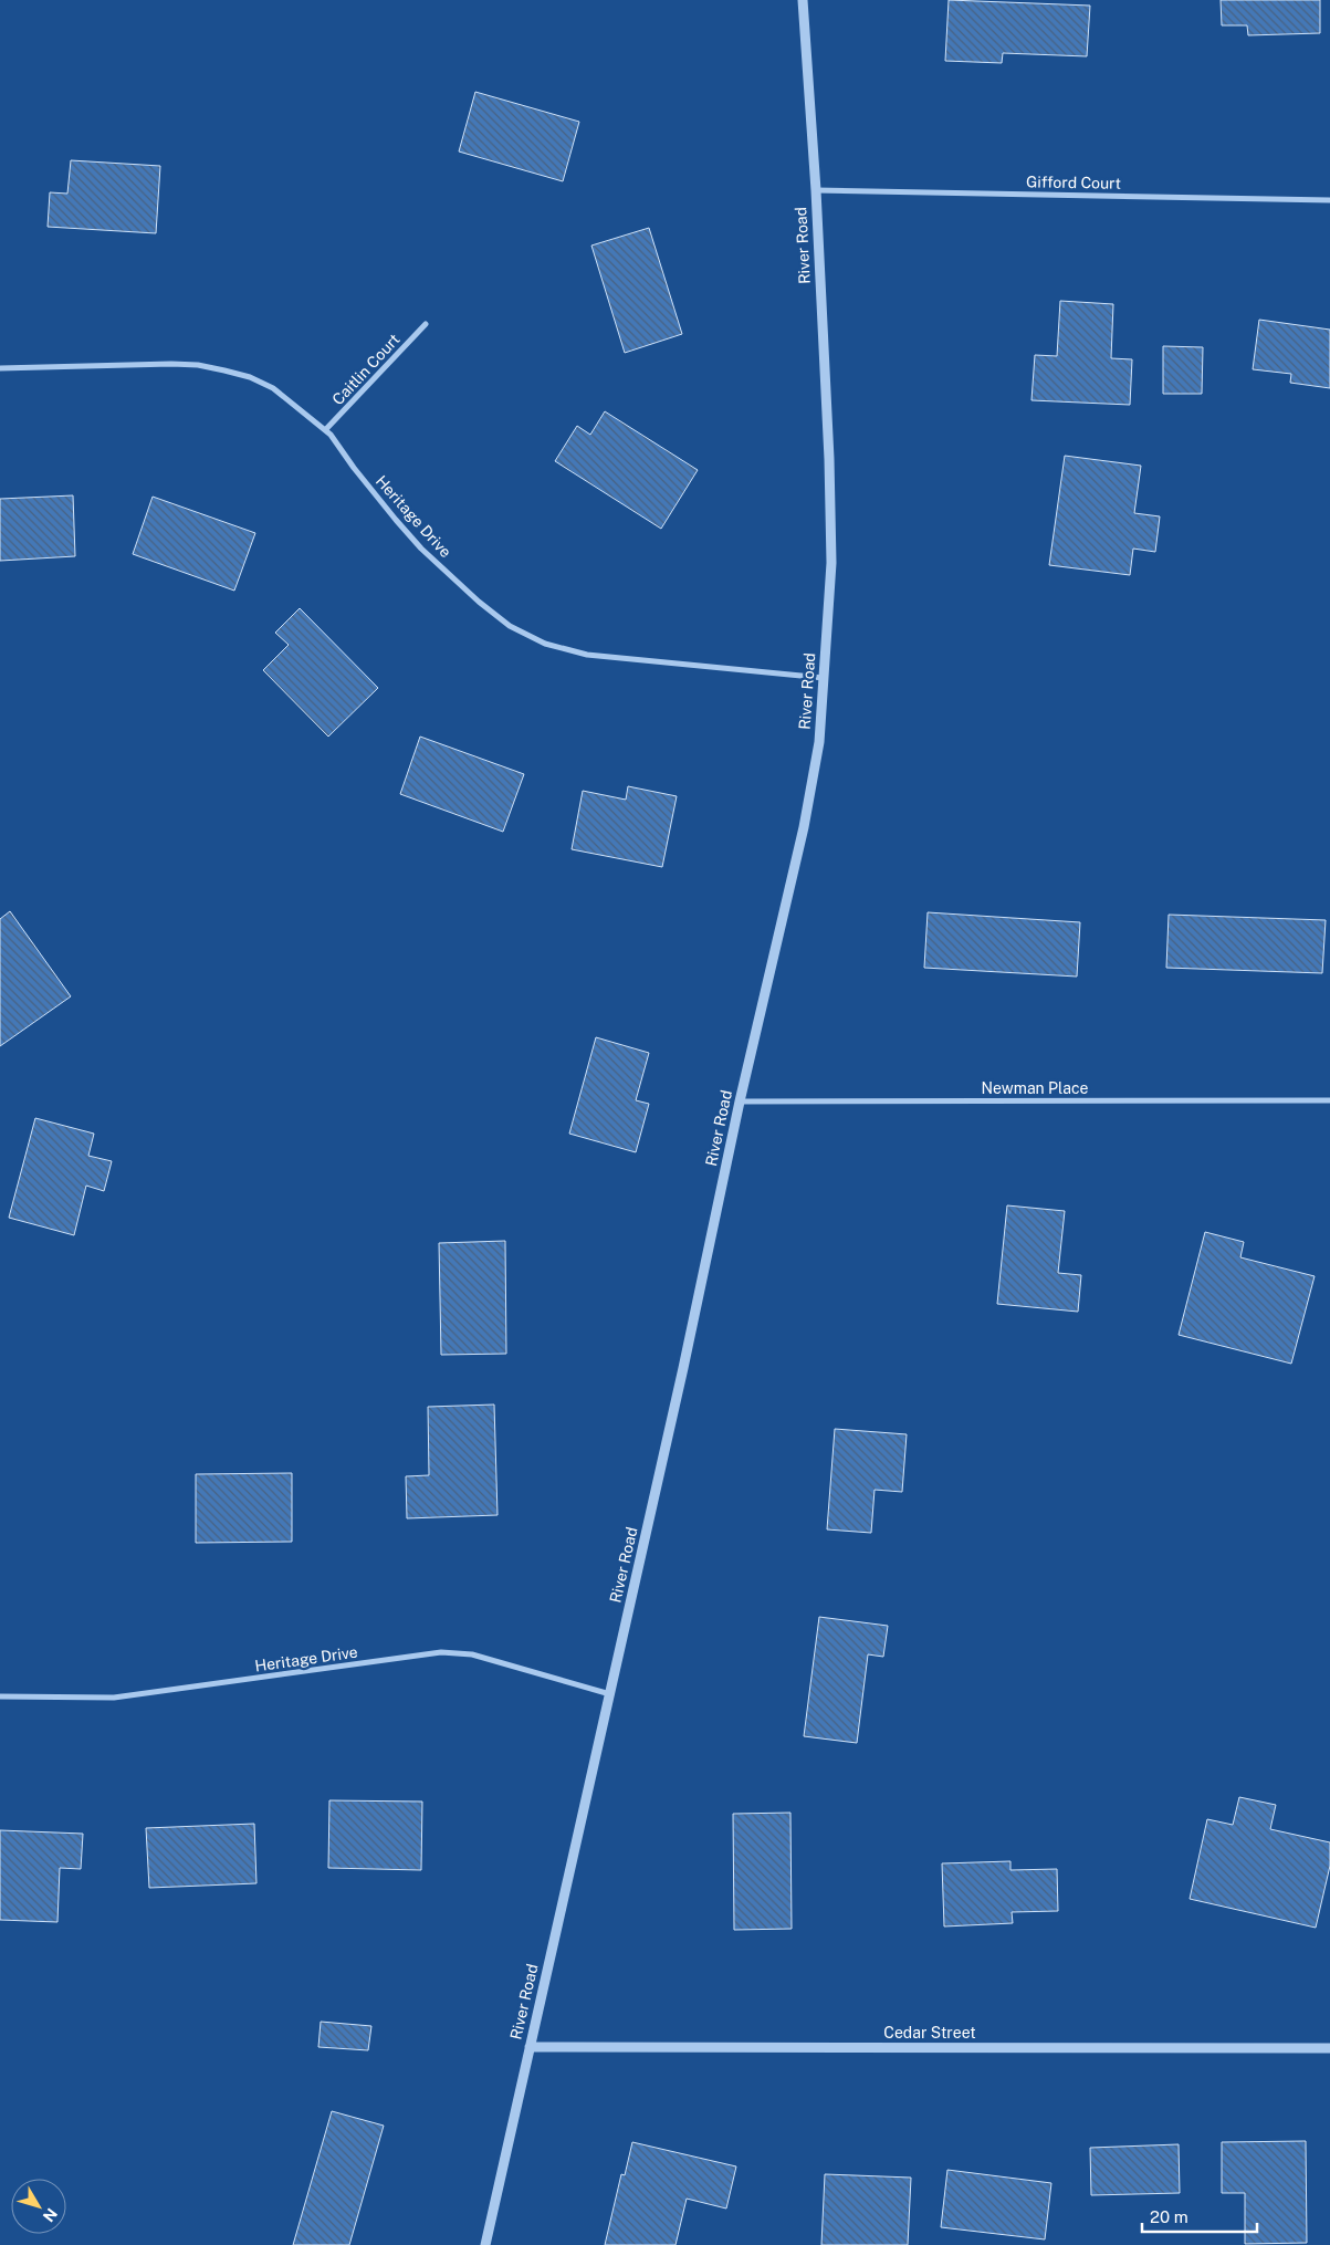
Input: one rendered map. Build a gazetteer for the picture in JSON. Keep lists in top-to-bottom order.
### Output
{
  "streets": {
    "street": [
      "Gifford Court",
      "River Road",
      "Caitlin Court",
      "Heritage Drive",
      "Newman Place",
      "Cedar Street"
    ]
  },
  "crossings": [
    ["Gifford Court", "River Road"],
    ["River Road", "Heritage Drive"],
    ["River Road", "Newman Place"],
    ["River Road", "Cedar Street"],
    ["Caitlin Court", "Heritage Drive"]
  ],
  "scale_bar": "20 m",
  "north": "bottom right"
}
